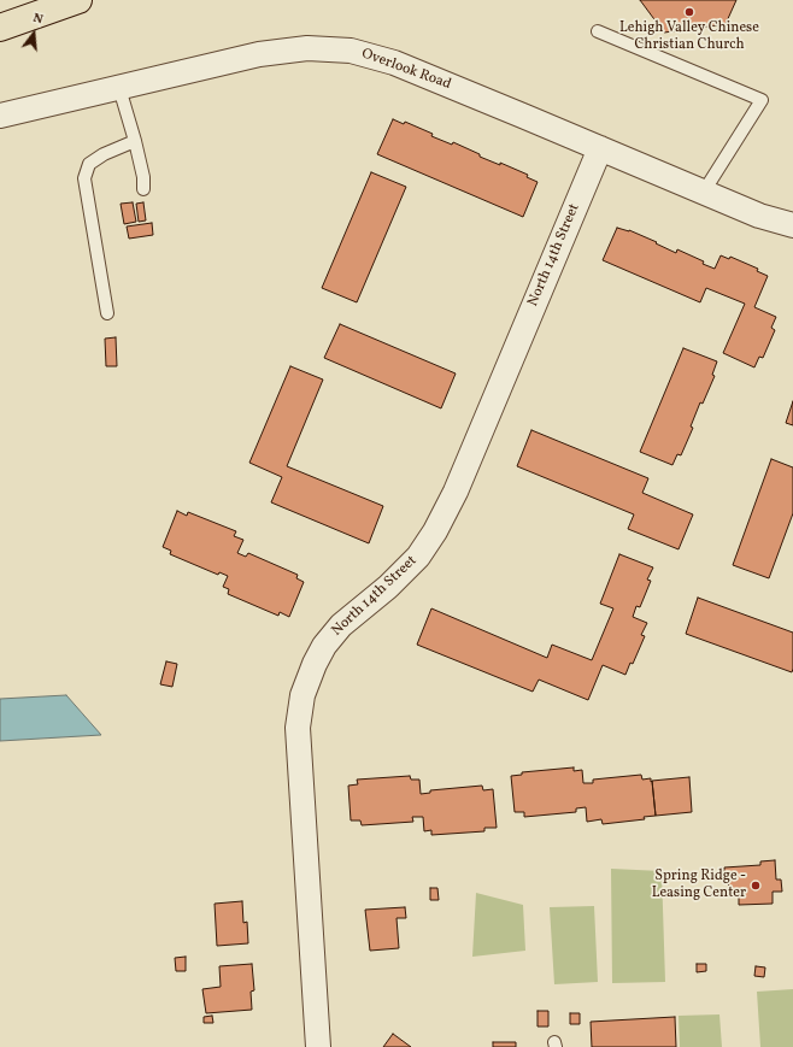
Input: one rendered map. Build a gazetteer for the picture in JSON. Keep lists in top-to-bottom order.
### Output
{
  "streets": {
    "street": ["Overlook Road", "North 14th Street"]
  },
  "crossings": [
    ["Overlook Road", "North 14th Street"]
  ],
  "places": ["Lehigh Valley Chinese Christian Church", "Spring Ridge - Leasing Center"],
  "north": "top"
}
